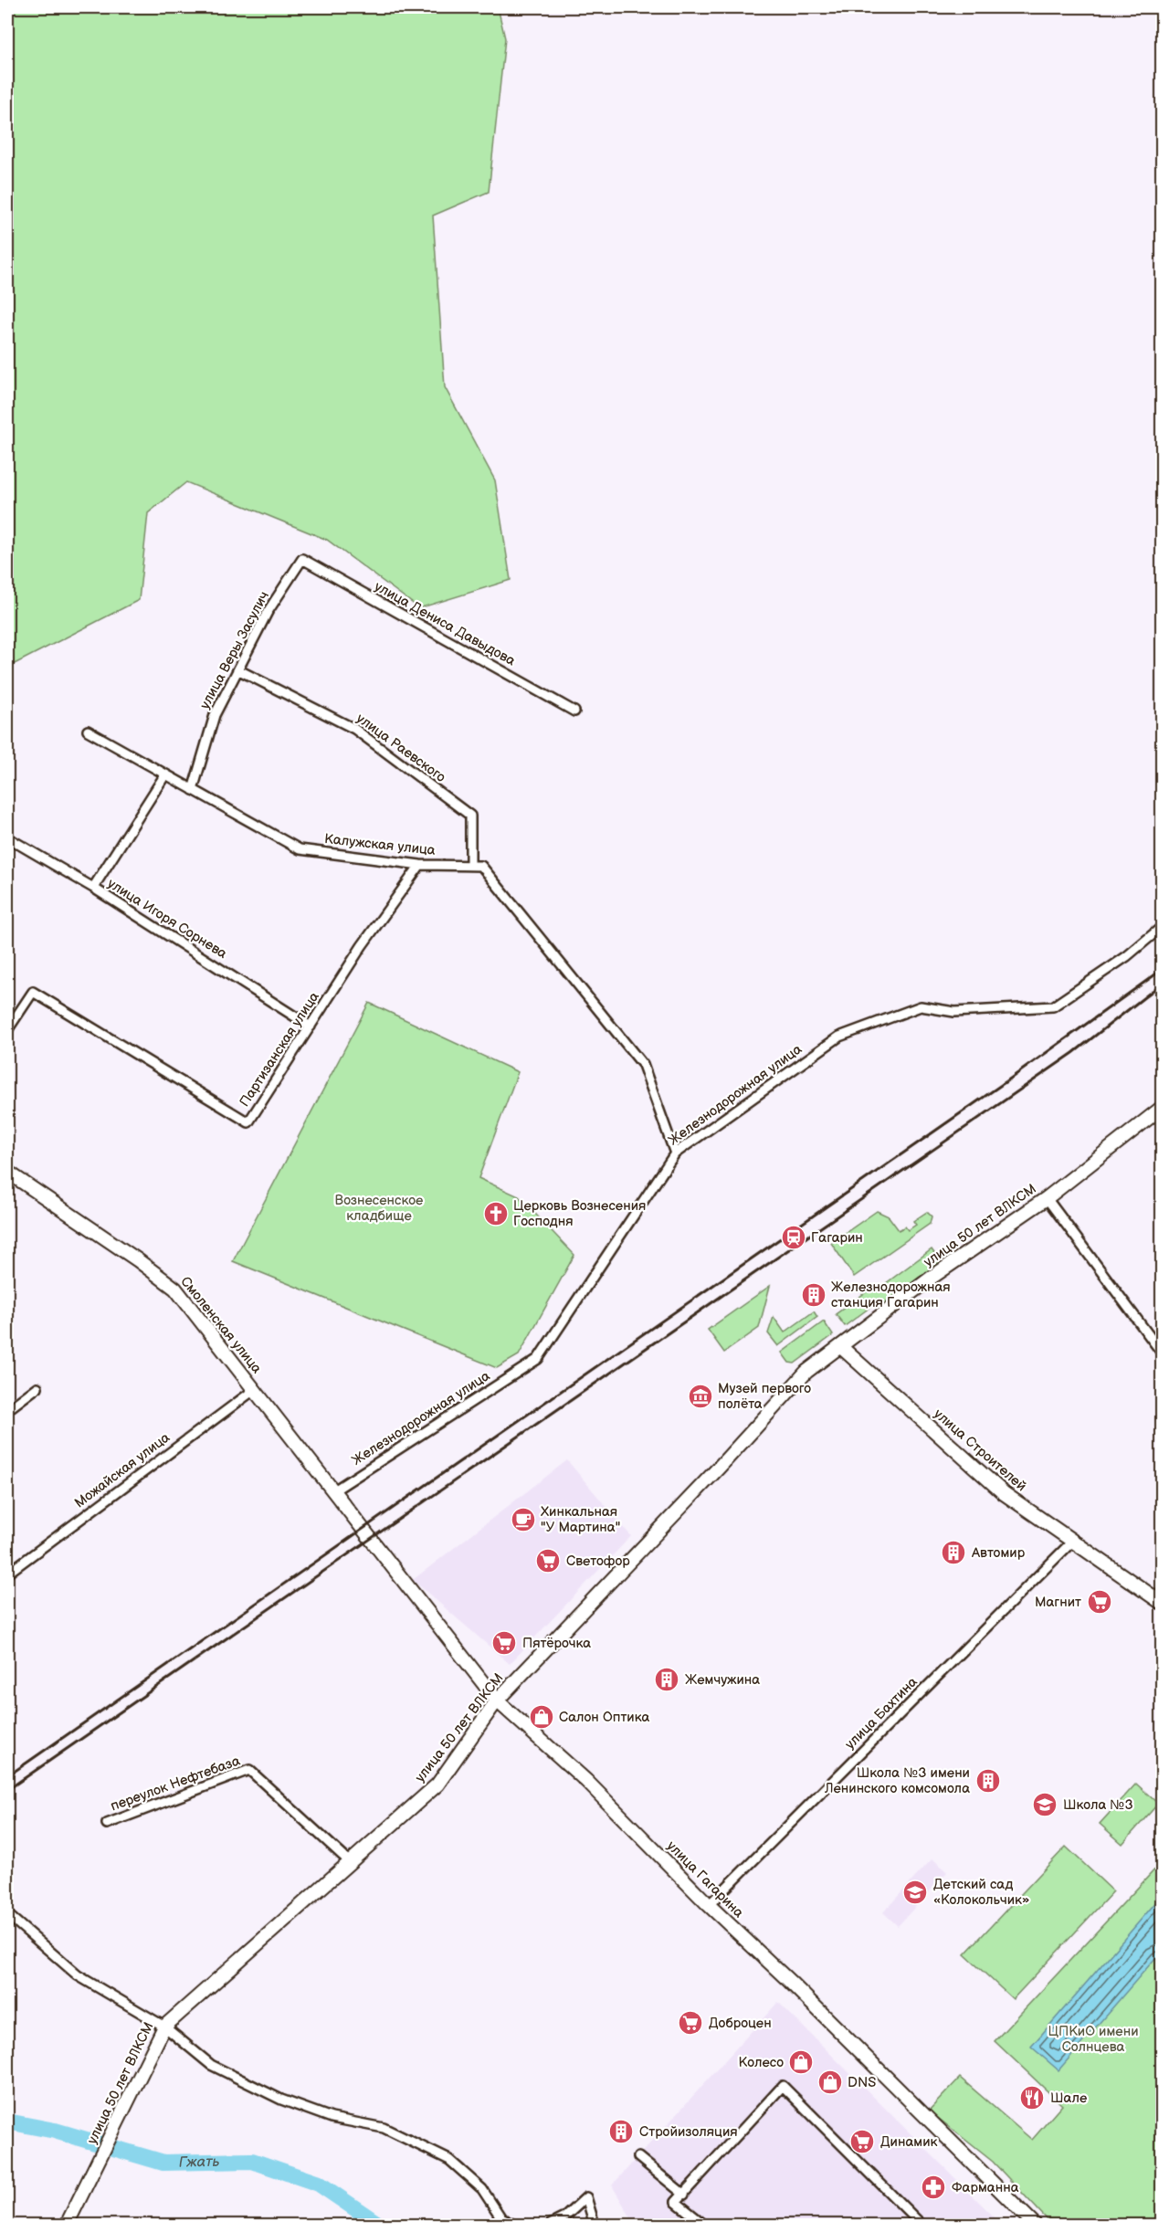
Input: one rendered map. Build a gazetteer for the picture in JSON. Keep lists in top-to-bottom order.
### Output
{
  "streets": {
    "main road": [
      "улица 50 лет ВЛКСМ",
      "Смоленская улица",
      "улица Строителей",
      "улица Гагарина"
    ],
    "street": [
      "улица Дениса Давыдова",
      "улица Веры Засулич",
      "улица Раевского",
      "Калужская улица",
      "улица Игоря Сорнева",
      "Партизанская улица",
      "Железнодорожная улица",
      "Можайская улица",
      "улица Бахтина",
      "переулок Нефтебаза"
    ]
  },
  "crossings": [
    ["улица Дениса Давыдова", "улица Веры Засулич"],
    ["улица Веры Засулич", "улица Раевского"],
    ["улица Веры Засулич", "Калужская улица"],
    ["улица Раевского", "Калужская улица"],
    ["Калужская улица", "Партизанская улица"],
    ["улица Игоря Сорнева", "Партизанская улица"],
    ["Железнодорожная улица", "Смоленская улица"],
    ["улица 50 лет ВЛКСМ", "улица Строителей"],
    ["улица 50 лет ВЛКСМ", "переулок Нефтебаза"],
    ["улица 50 лет ВЛКСМ", "улица Гагарина"],
    ["Смоленская улица", "Можайская улица"],
    ["Смоленская улица", "улица Гагарина"],
    ["улица Строителей", "улица Бахтина"],
    ["улица Бахтина", "улица Гагарина"]
  ],
  "water": ["Гжать"],
  "parks": ["Вознесенское кладбище", "ЦПКиО имени Солнцева"],
  "places": {
    "church": ["Церковь Вознесения Господня"],
    "station": ["Гагарин"],
    "building": [
      "Железнодорожная станция Гагарин",
      "Автомир",
      "Жемчужина",
      "Школа №3 имени Ленинского комсомола",
      "Стройизоляция"
    ],
    "museum": ["Музей первого полёта"],
    "cafe": ["Хинкальная \"У Мартина\""],
    "supermarket": [
      "Светофор",
      "Магнит",
      "Пятёрочка",
      "Доброцен",
      "Динамик"
    ],
    "shop": ["Салон Оптика", "Колесо", "DNS"],
    "school or university": ["Школа №3", "Детский сад «Колокольчик»"],
    "restaurant": ["Шале"],
    "pharmacy": ["Фарманна"]
  }
}
